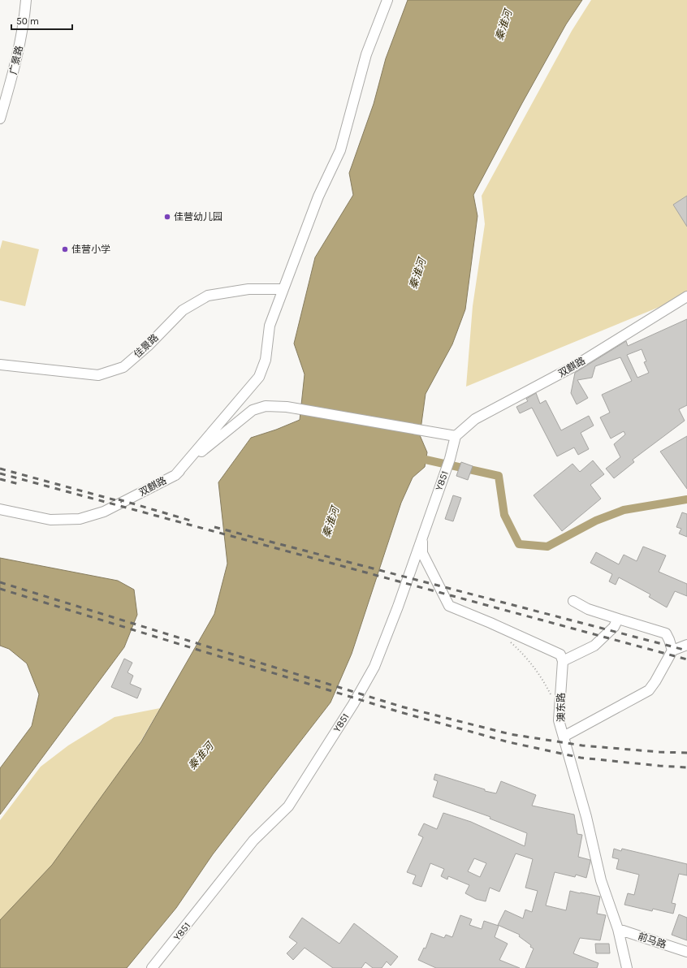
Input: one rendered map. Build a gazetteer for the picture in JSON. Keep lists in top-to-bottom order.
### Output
{
  "streets": {
    "street": [
      "广景路",
      "佳景路",
      "双麒路",
      "Y851",
      "澳东路",
      "前马路"
    ]
  },
  "crossings": [
    ["双麒路", "Y851"],
    ["澳东路", "前马路"]
  ],
  "water": ["秦淮河"],
  "places": ["佳营幼儿园", "佳营小学"],
  "scale_bar": "50 m"
}
